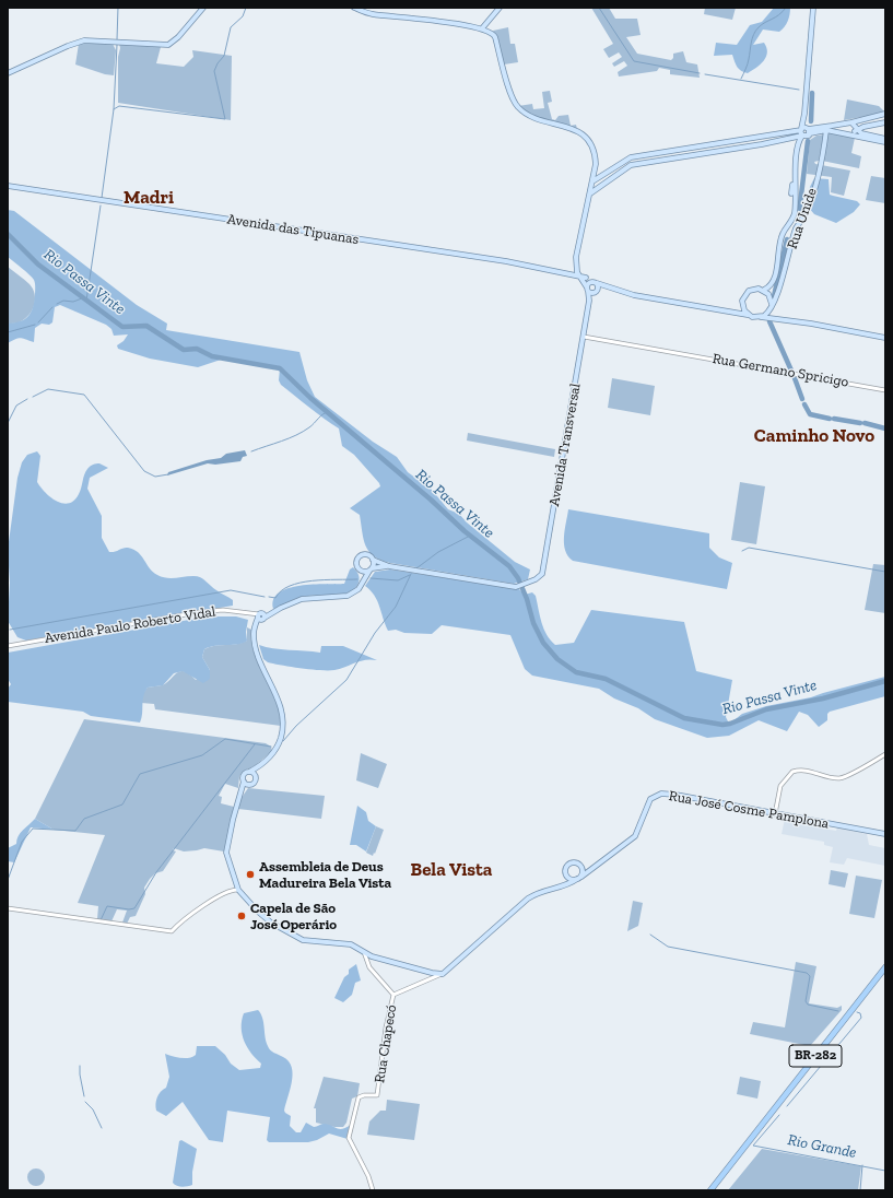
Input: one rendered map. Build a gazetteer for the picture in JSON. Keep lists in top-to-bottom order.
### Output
{
  "streets": {
    "highway": ["BR-282"],
    "main road": [
      "Rua Unide",
      "Avenida das Tipuanas",
      "Avenida Transversal",
      "Rua José Cosme Pamplona"
    ],
    "street": ["Rua Germano Spricigo", "Avenida Paulo Roberto Vidal", "Rua Chapecó"]
  },
  "crossings": [
    ["Rua Germano Spricigo", "Avenida Transversal"],
    ["Rua José Cosme Pamplona", "Rua Chapecó"]
  ],
  "districts": ["Madri", "Caminho Novo", "Bela Vista"],
  "water": ["Rio Passa Vinte", "Rio Grande"],
  "places": ["Assembleia de Deus Madureira Bela Vista", "Capela de São José Operário"]
}
